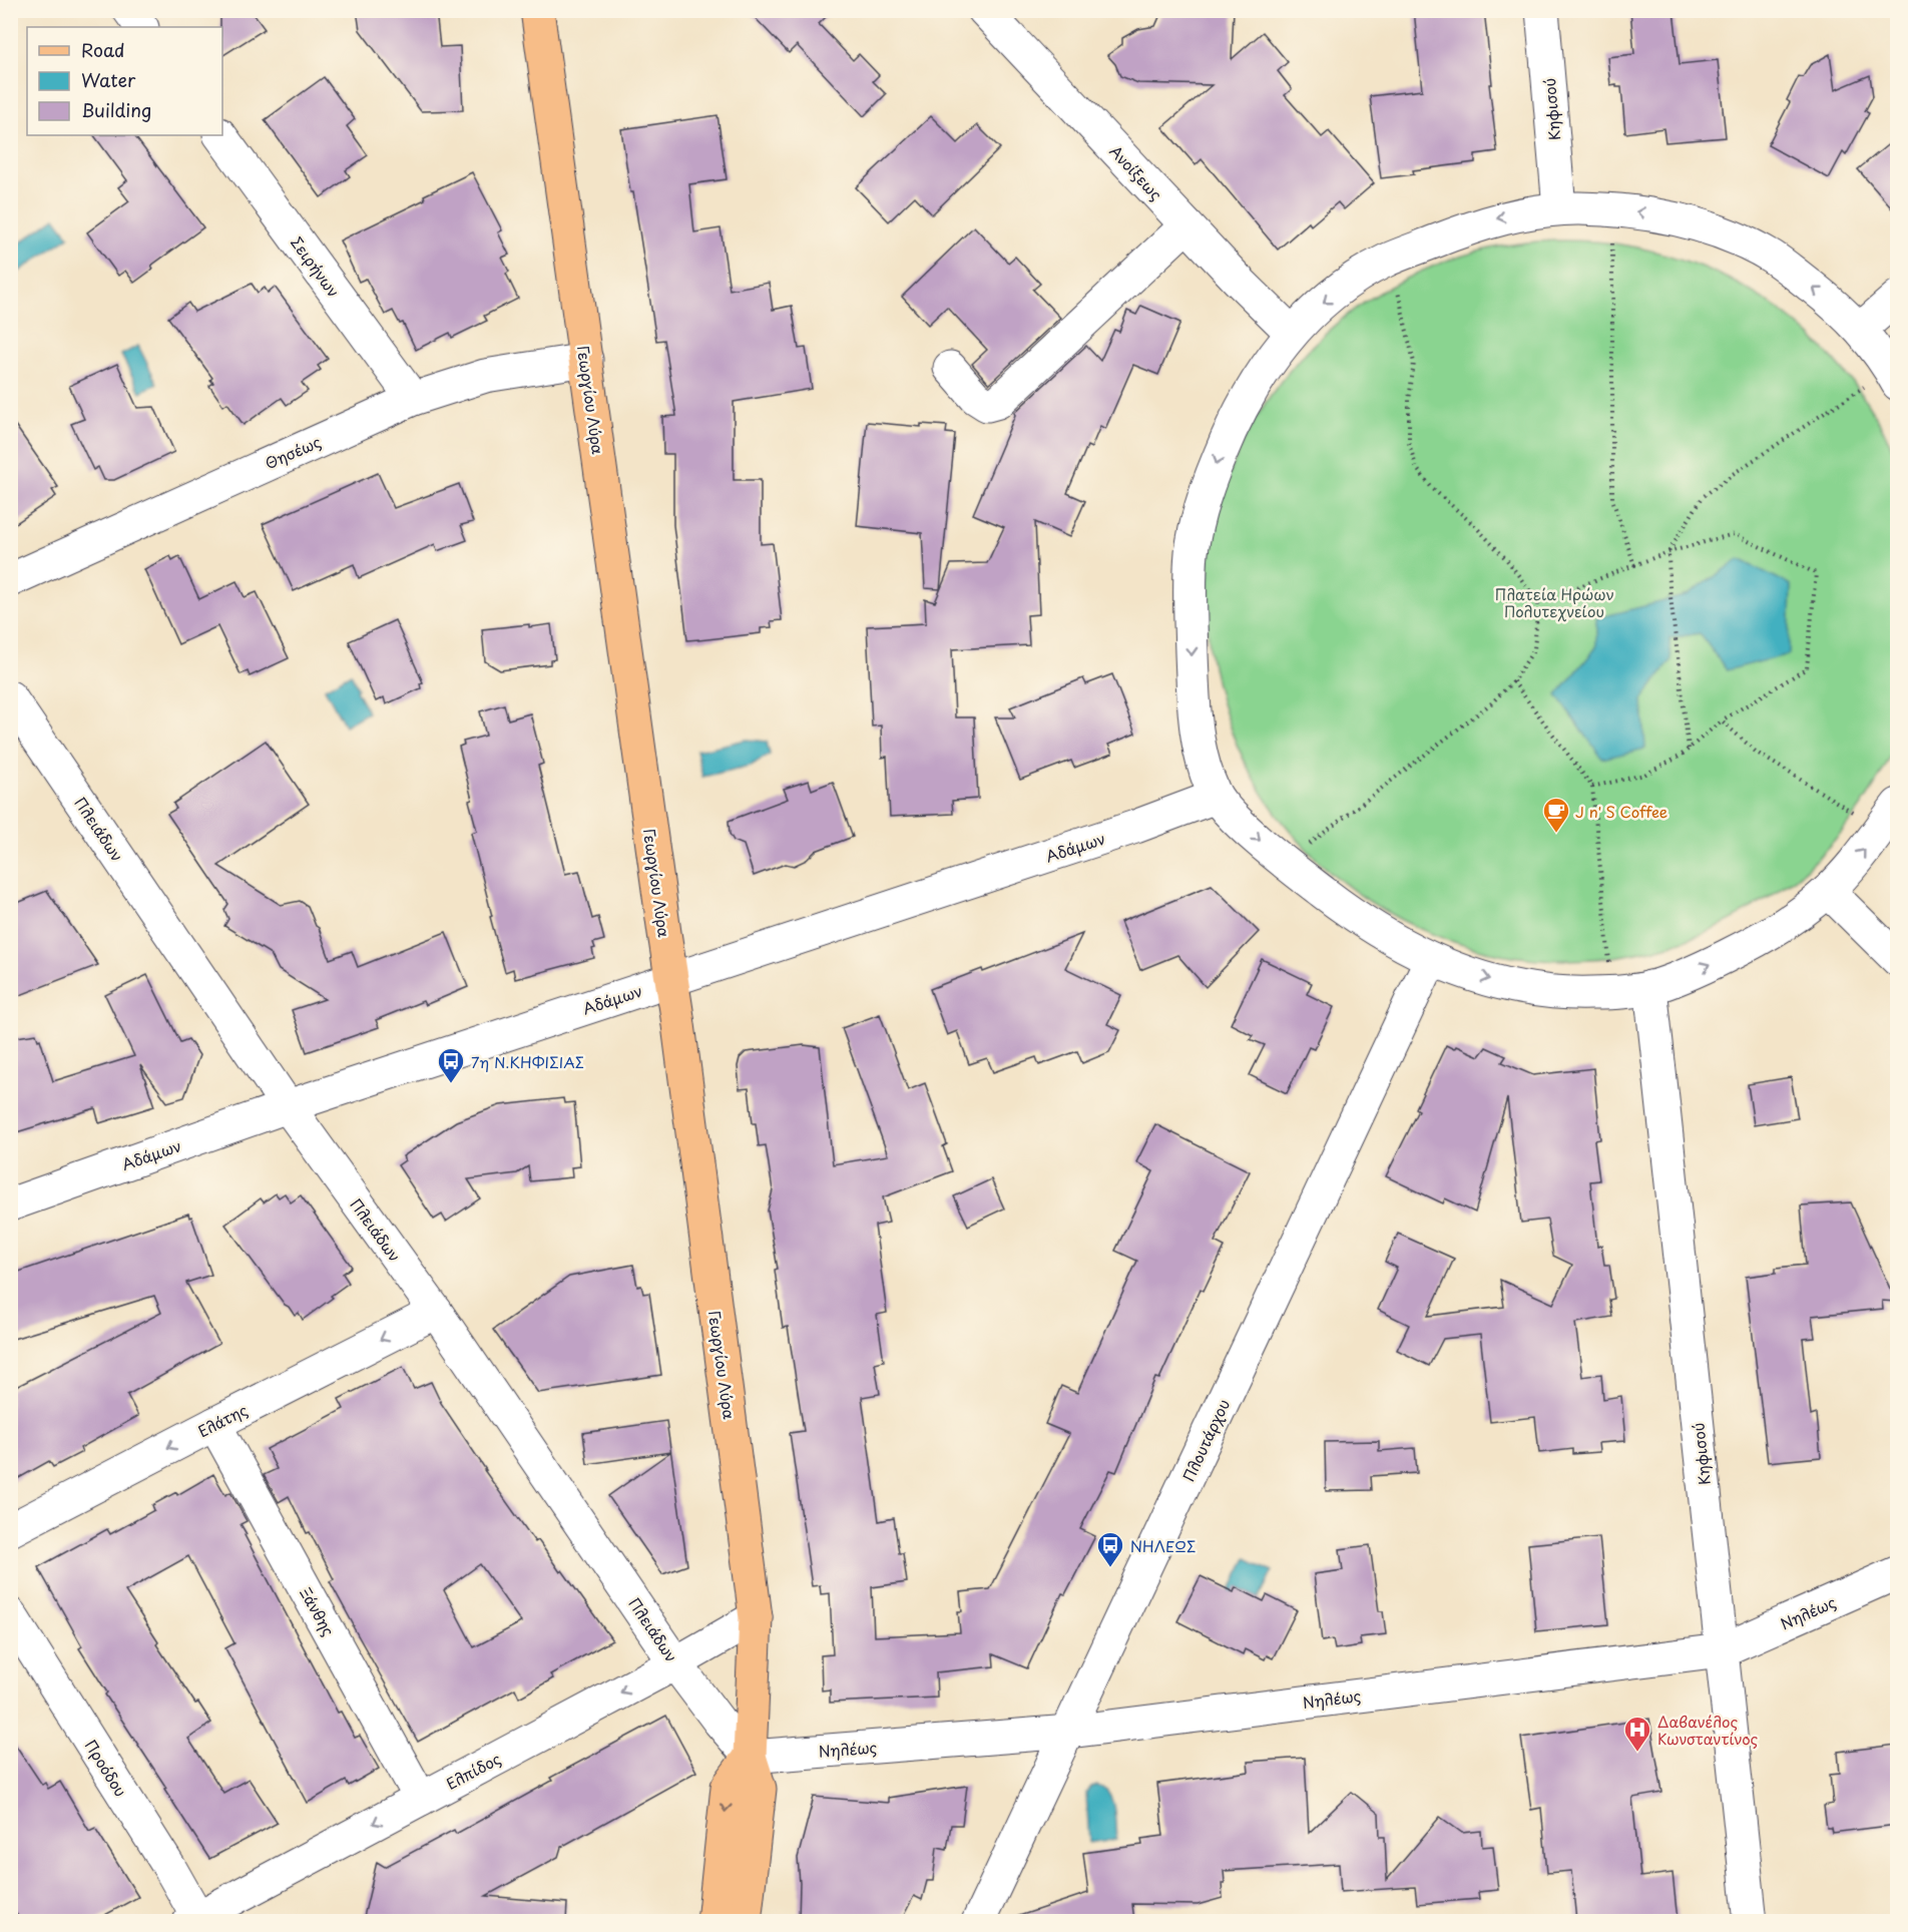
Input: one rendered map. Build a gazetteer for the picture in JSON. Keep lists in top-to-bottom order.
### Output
{
  "streets": {
    "main road": ["Γεωργίου Λύρα"],
    "street": [
      "Κηφισού",
      "Ανοίξεως",
      "Σειρήνων",
      "Θησέως",
      "Πλειάδων",
      "Αδάμων",
      "Ελάτης",
      "Πλουτάρχου",
      "Ξάνθης",
      "Νηλέως",
      "Προόδου",
      "Ελπίδος"
    ]
  },
  "crossings": [
    ["Κηφισού", "Νηλέως"],
    ["Σειρήνων", "Θησέως"],
    ["Γεωργίου Λύρα", "Θησέως"],
    ["Γεωργίου Λύρα", "Πλειάδων"],
    ["Γεωργίου Λύρα", "Αδάμων"],
    ["Γεωργίου Λύρα", "Νηλέως"],
    ["Γεωργίου Λύρα", "Ελπίδος"],
    ["Πλειάδων", "Αδάμων"],
    ["Πλειάδων", "Ελάτης"],
    ["Πλειάδων", "Νηλέως"],
    ["Πλειάδων", "Ελπίδος"],
    ["Ελάτης", "Ξάνθης"],
    ["Πλουτάρχου", "Νηλέως"],
    ["Ξάνθης", "Ελπίδος"],
    ["Προόδου", "Ελπίδος"]
  ],
  "one_way": ["Ελάτης", "Ελπίδος"],
  "parks": ["Πλατεία Ηρώων Πολυτεχνείου"],
  "places": {
    "cafe": ["J n' S Coffee"],
    "bus stop": ["7η Ν.ΚΗΦΙΣΙΑΣ", "ΝΗΛΕΩΣ"],
    "hospital": ["Δαβανέλος Κωνσταντίνος"]
  },
  "legend": ["Road", "Water", "Building"]
}
